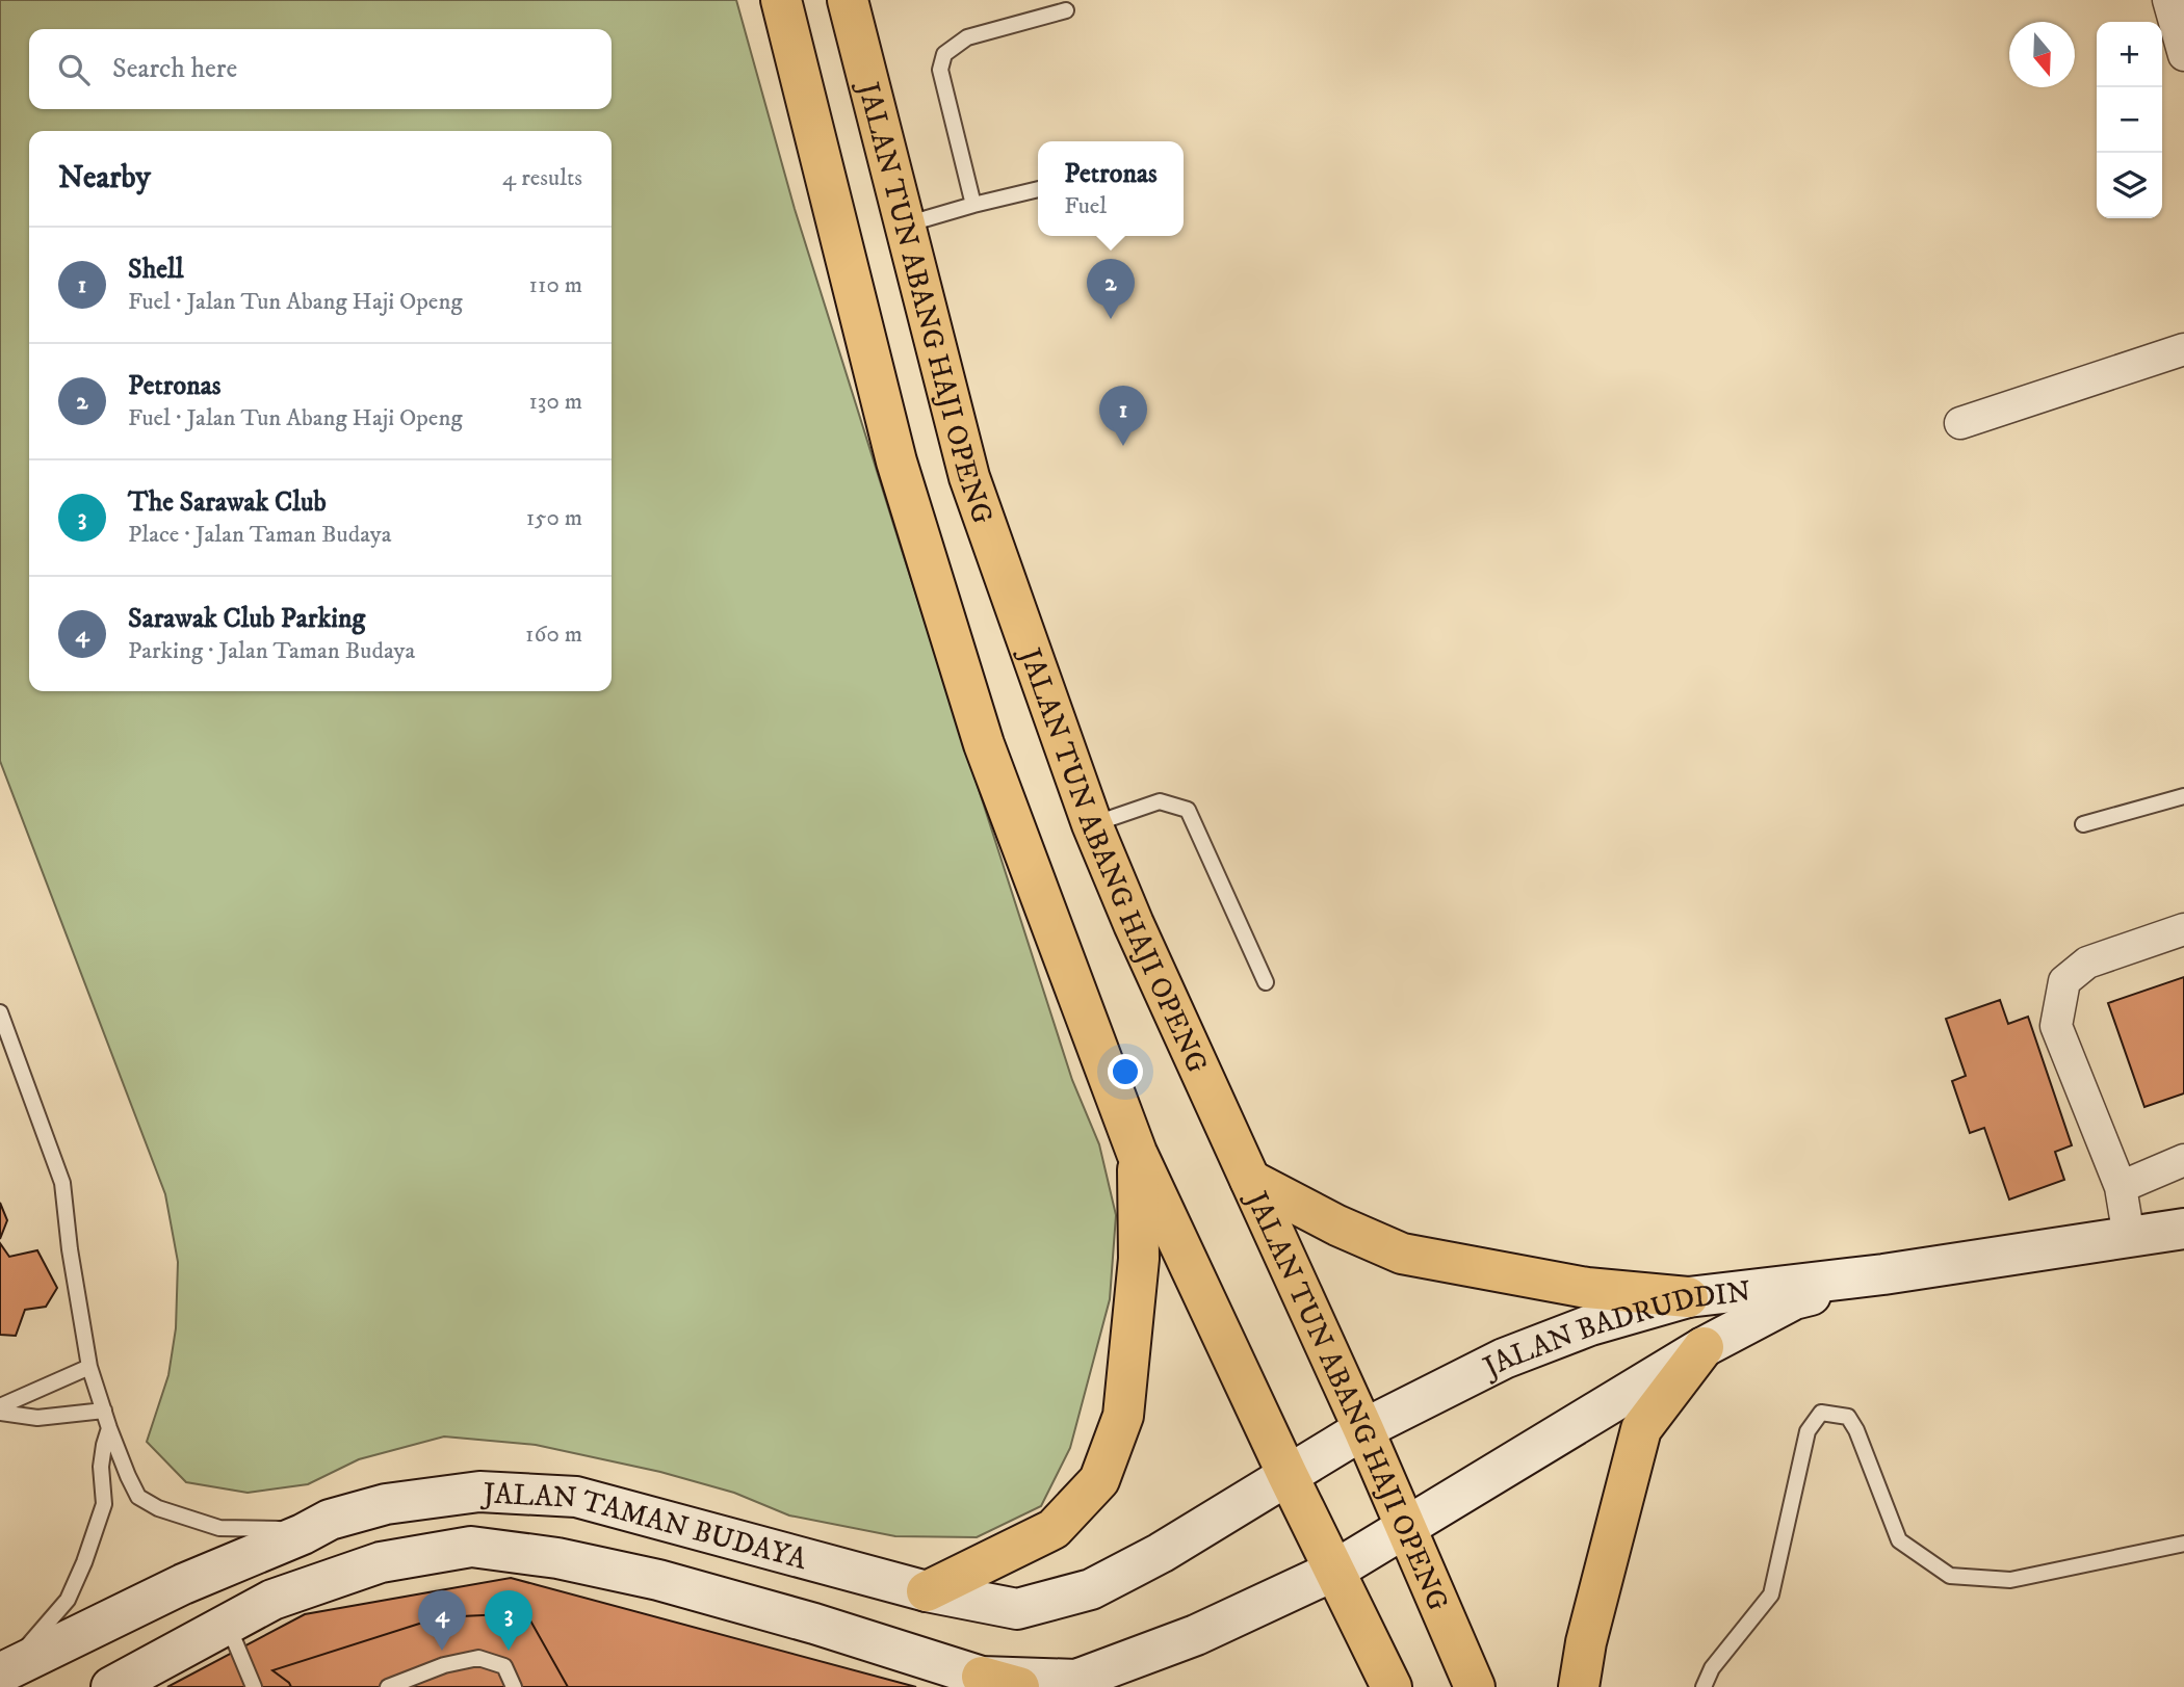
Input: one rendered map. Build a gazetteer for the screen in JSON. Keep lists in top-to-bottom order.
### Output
{
  "streets": {
    "main road": ["JALAN TUN ABANG HAJI OPENG", "JALAN BADRUDDIN", "JALAN TAMAN BUDAYA"]
  },
  "crossings": [
    ["JALAN TUN ABANG HAJI OPENG", "JALAN BADRUDDIN"],
    ["JALAN BADRUDDIN", "JALAN TAMAN BUDAYA"]
  ],
  "north": "bottom",
  "page": {
    "map_buttons": ["+", "−"],
    "search": "Search here",
    "heading": ["Nearby", "4 results"],
    "popup": ["Petronas", "Fuel"],
    "list": [
      {
        "mark": "1",
        "name": "Shell",
        "note": "Fuel · Jalan Tun Abang Haji Openg",
        "value": "110 m"
      },
      {
        "mark": "2",
        "name": "Petronas",
        "note": "Fuel · Jalan Tun Abang Haji Openg",
        "value": "130 m"
      },
      {
        "mark": "3",
        "name": "The Sarawak Club",
        "note": "Place · Jalan Taman Budaya",
        "value": "150 m"
      },
      {
        "mark": "4",
        "name": "Sarawak Club Parking",
        "note": "Parking · Jalan Taman Budaya",
        "value": "160 m"
      }
    ],
    "pins": [
      "2",
      "1",
      "3",
      "4"
    ]
  }
}
